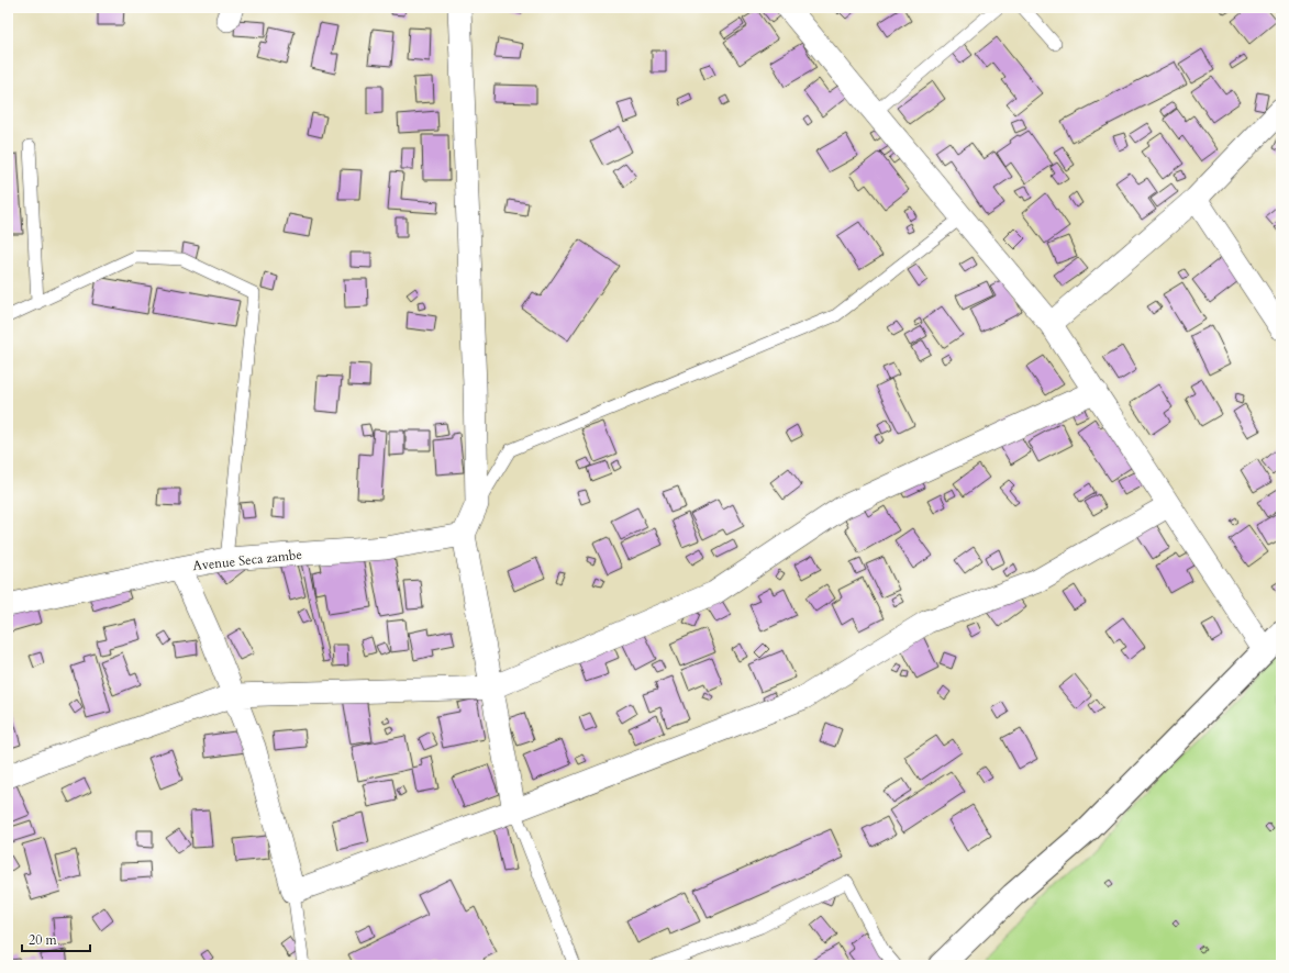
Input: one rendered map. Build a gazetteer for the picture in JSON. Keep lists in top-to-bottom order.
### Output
{
  "streets": {
    "street": ["Avenue Seca zambe"]
  },
  "scale_bar": "20 m"
}
